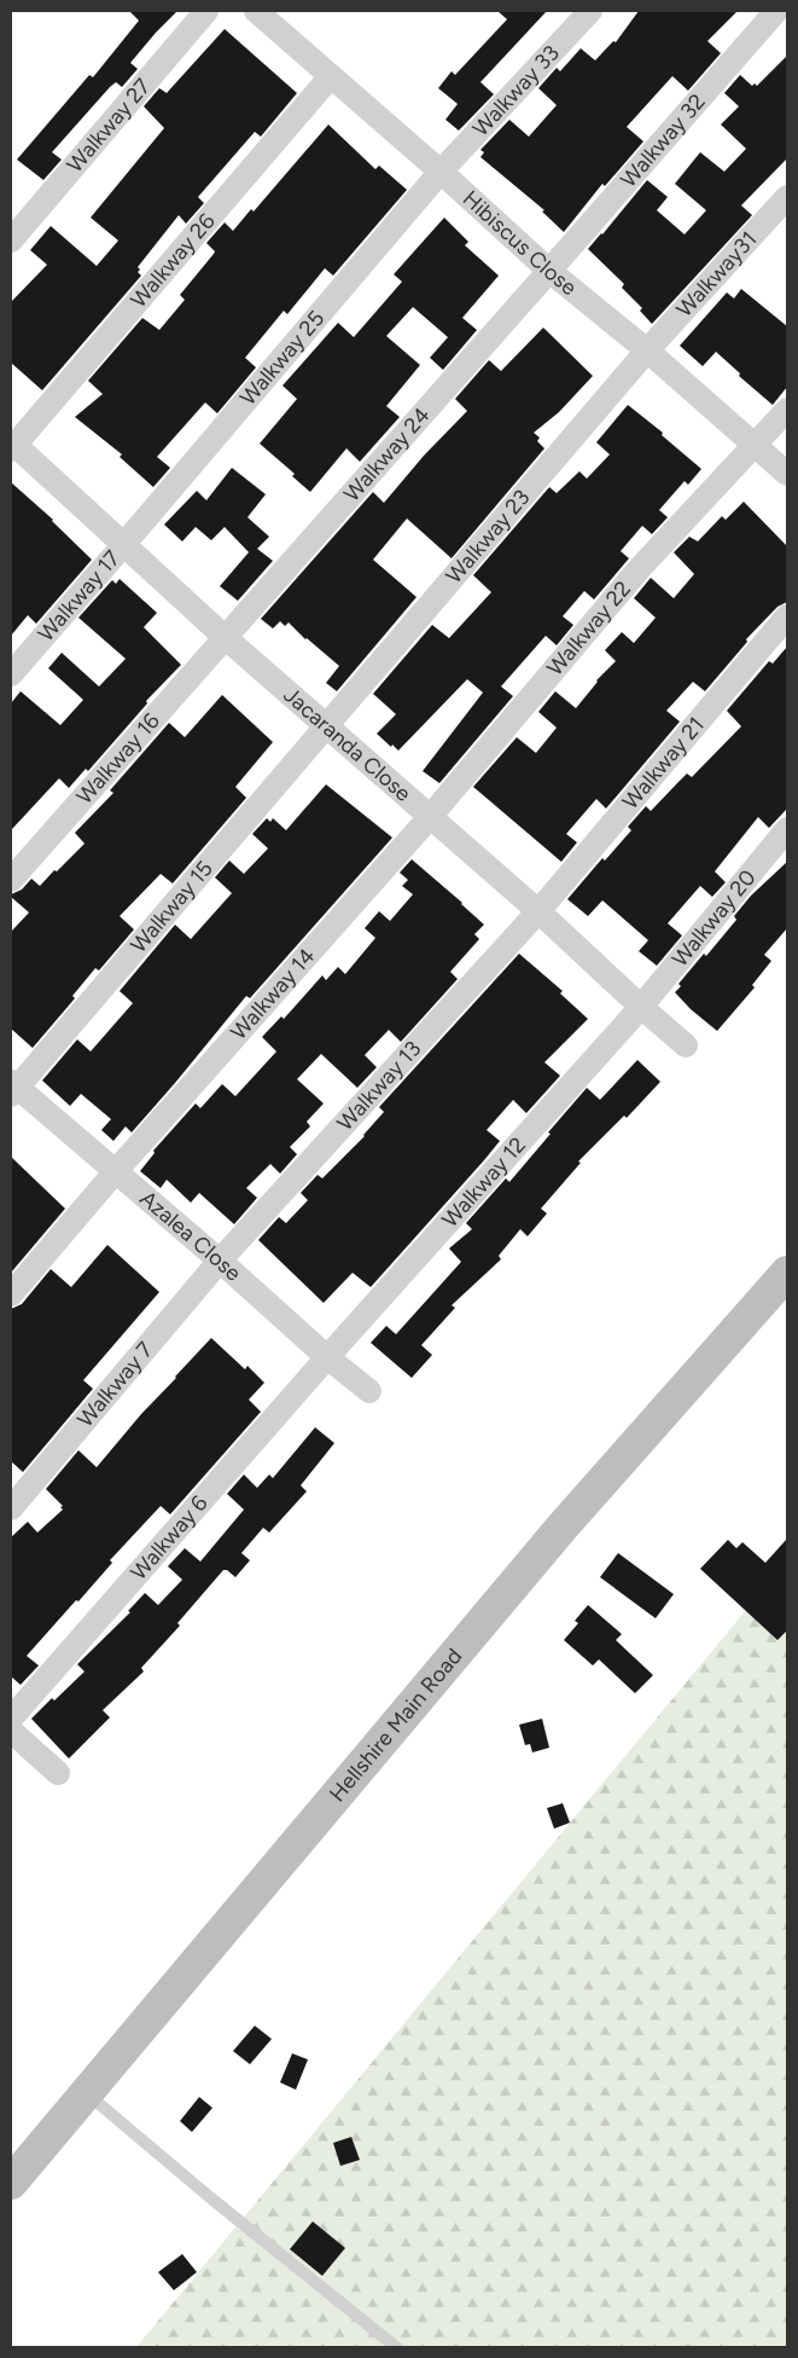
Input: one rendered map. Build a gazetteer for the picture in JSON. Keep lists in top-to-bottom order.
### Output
{
  "streets": {
    "main road": ["Hellshire Main Road"],
    "street": [
      "Walkway 33",
      "Walkway 27",
      "Walkway 32",
      "Hibiscus Close",
      "Walkway 26",
      "Walkway31",
      "Walkway 25",
      "Walkway 24",
      "Walkway 23",
      "Walkway 17",
      "Walkway 22",
      "Jacaranda Close",
      "Walkway 16",
      "Walkway 21",
      "Walkway 15",
      "Walkway 20",
      "Walkway 14",
      "Walkway 13",
      "Walkway 12",
      "Azalea Close",
      "Walkway 7",
      "Walkway 6"
    ]
  },
  "crossings": [
    ["Walkway 33", "Hibiscus Close"],
    ["Walkway 33", "Walkway 25"],
    ["Walkway 32", "Hibiscus Close"],
    ["Walkway 32", "Walkway 24"],
    ["Hibiscus Close", "Walkway 26"],
    ["Hibiscus Close", "Walkway31"],
    ["Hibiscus Close", "Walkway 25"],
    ["Hibiscus Close", "Walkway 24"],
    ["Hibiscus Close", "Walkway 23"],
    ["Hibiscus Close", "Walkway 22"],
    ["Walkway 26", "Jacaranda Close"],
    ["Walkway31", "Walkway 23"],
    ["Walkway 25", "Walkway 17"],
    ["Walkway 25", "Jacaranda Close"],
    ["Walkway 24", "Jacaranda Close"],
    ["Walkway 24", "Walkway 16"],
    ["Walkway 23", "Jacaranda Close"],
    ["Walkway 23", "Walkway 15"],
    ["Walkway 17", "Jacaranda Close"],
    ["Walkway 22", "Jacaranda Close"],
    ["Walkway 22", "Walkway 14"],
    ["Jacaranda Close", "Walkway 16"],
    ["Jacaranda Close", "Walkway 21"],
    ["Jacaranda Close", "Walkway 15"],
    ["Jacaranda Close", "Walkway 20"],
    ["Jacaranda Close", "Walkway 14"],
    ["Jacaranda Close", "Walkway 13"],
    ["Jacaranda Close", "Walkway 12"],
    ["Walkway 21", "Walkway 13"],
    ["Walkway 15", "Azalea Close"],
    ["Walkway 20", "Walkway 12"],
    ["Walkway 14", "Azalea Close"],
    ["Walkway 13", "Azalea Close"],
    ["Walkway 13", "Walkway 7"],
    ["Walkway 12", "Azalea Close"],
    ["Walkway 12", "Walkway 6"],
    ["Azalea Close", "Walkway 7"],
    ["Azalea Close", "Walkway 6"]
  ]
}
